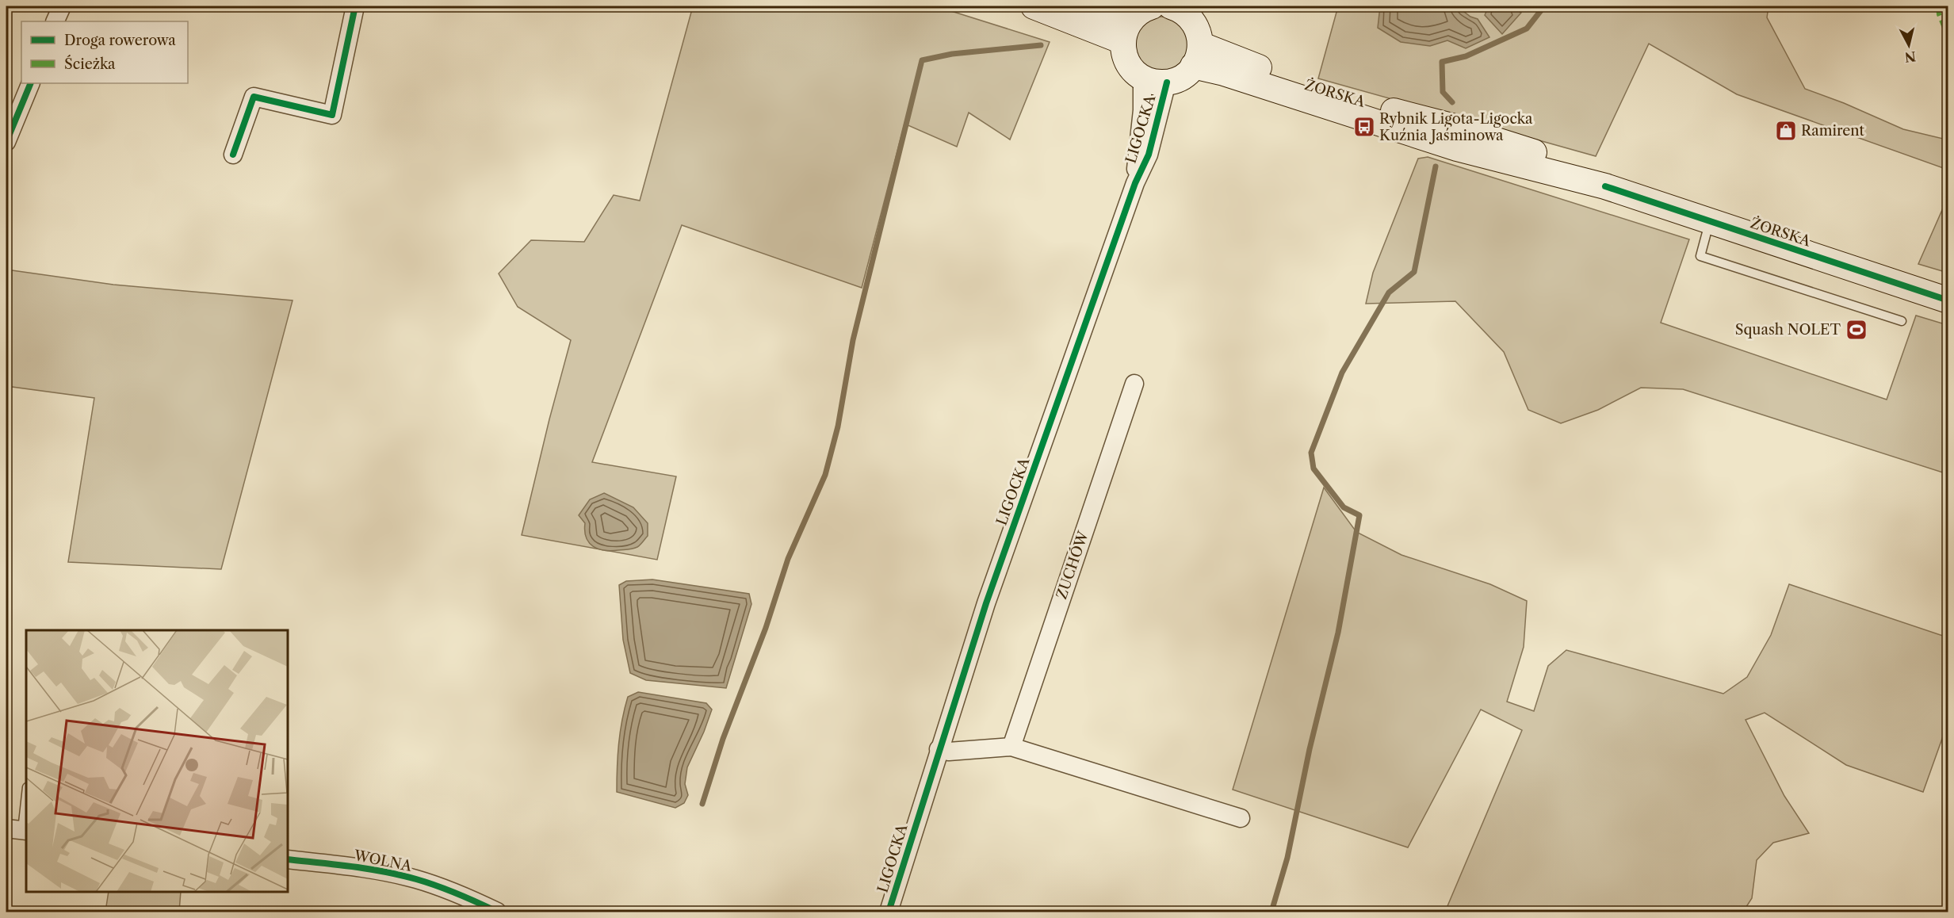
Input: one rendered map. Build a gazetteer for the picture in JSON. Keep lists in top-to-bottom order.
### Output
{
  "streets": {
    "main road": ["ŻORSKA"],
    "street": ["LIGOCKA", "ZUCHÓW", "WOLNA"]
  },
  "places": {
    "bus stop": ["Rybnik Ligota-Ligocka Kuźnia Jaśminowa"],
    "shop": ["Ramirent"],
    "sports": ["Squash NOLET"]
  },
  "legend": ["Droga rowerowa", "Ścieżka"],
  "north": "bottom"
}
